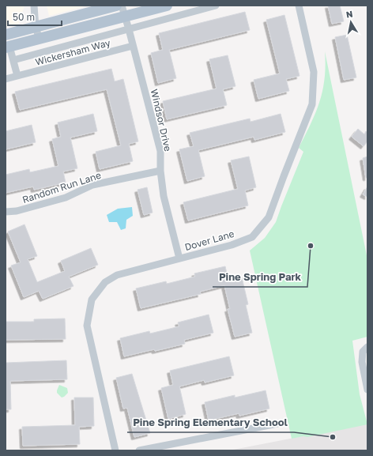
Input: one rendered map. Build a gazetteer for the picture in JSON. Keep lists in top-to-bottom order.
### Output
{
  "streets": {
    "street": [
      "Wickersham Way",
      "Windsor Drive",
      "Random Run Lane",
      "Dover Lane"
    ]
  },
  "crossings": [
    ["Wickersham Way", "Windsor Drive"],
    ["Windsor Drive", "Random Run Lane"],
    ["Windsor Drive", "Dover Lane"]
  ],
  "places": ["Pine Spring Park", "Pine Spring Elementary School"],
  "scale_bar": "50 m",
  "north": "top"
}
